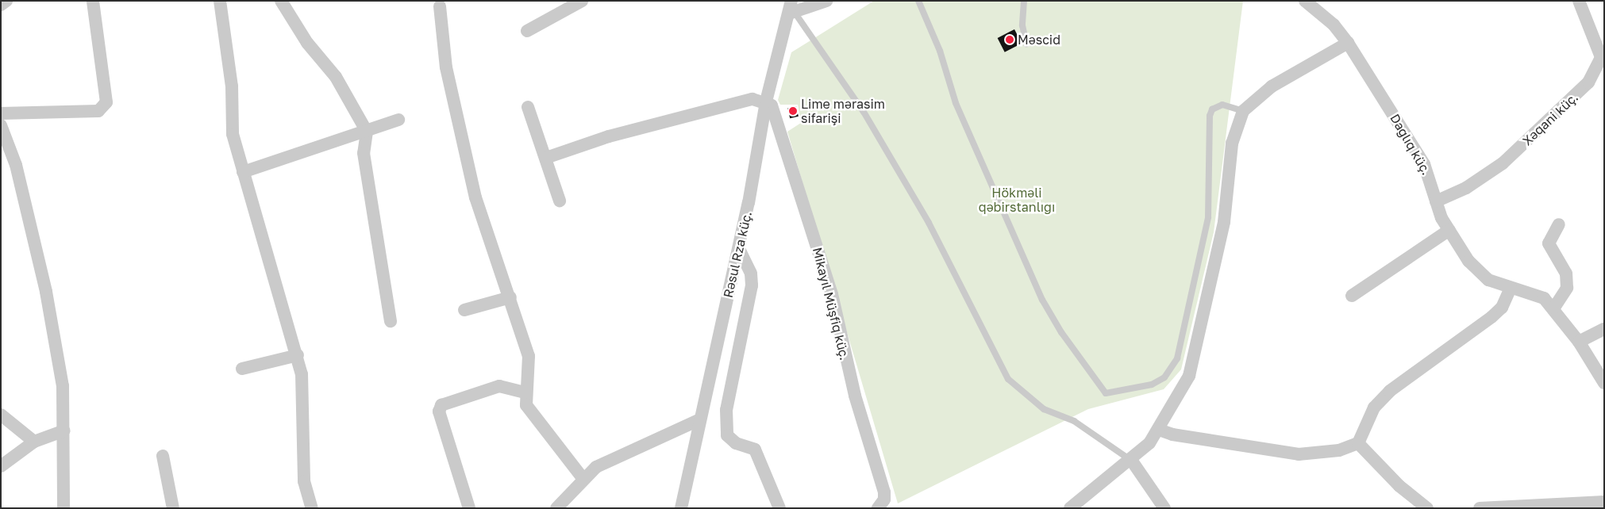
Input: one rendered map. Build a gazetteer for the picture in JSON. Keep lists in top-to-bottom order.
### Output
{
  "streets": {
    "street": [
      "Xəqani küç.",
      "Dağlıq küç.",
      "Rəsul Rza küç.",
      "Mikayıl Müşfiq küç."
    ]
  },
  "crossings": [
    ["Xəqani küç.", "Dağlıq küç."],
    ["Rəsul Rza küç.", "Mikayıl Müşfiq küç."]
  ],
  "parks": ["Hökməli qəbirstanlığı"],
  "places": ["Məscid", "Lime mərasim sifarişi"]
}
